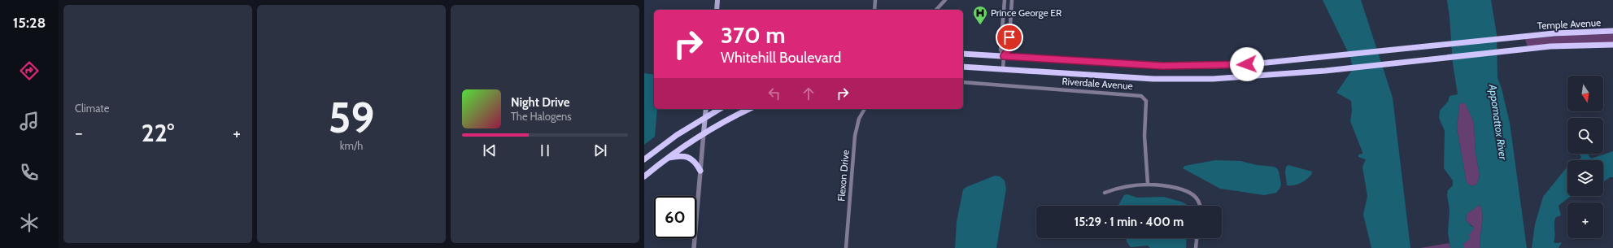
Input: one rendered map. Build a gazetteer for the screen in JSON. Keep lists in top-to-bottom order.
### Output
{
  "streets": {
    "main road": ["Temple Avenue"],
    "street": ["Riverdale Avenue", "Flexon Drive"]
  },
  "water": ["Appomattox River"],
  "places": {
    "hospital": ["Prince George ER"]
  },
  "north": "bottom",
  "page": {
    "tabs": "15:28",
    "tile": [
      "Climate",
      ["59", "km/h"]
    ],
    "turn": ["370 m", "Whitehill Boulevard"],
    "map_buttons": "+",
    "song": ["Night Drive", "The Halogens"],
    "heat": ["−", "22°", "+"],
    "limit": "60",
    "trip": "15:29 · 1 min · 400 m"
  }
}
